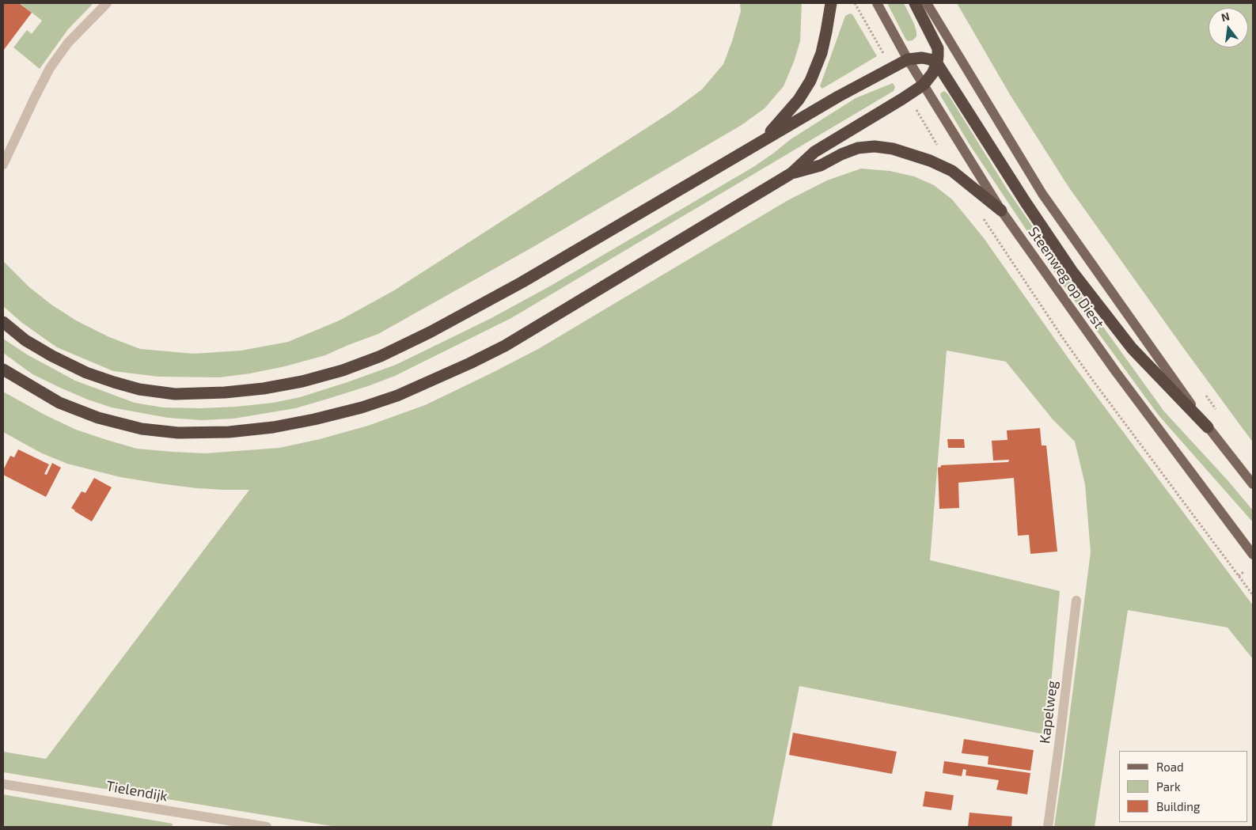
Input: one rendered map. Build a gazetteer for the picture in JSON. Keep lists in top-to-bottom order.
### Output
{
  "streets": {
    "main road": ["Steenweg op Diest"],
    "street": ["Kapelweg", "Tielendijk"]
  },
  "legend": ["Road", "Park", "Building"],
  "north": "top"
}
